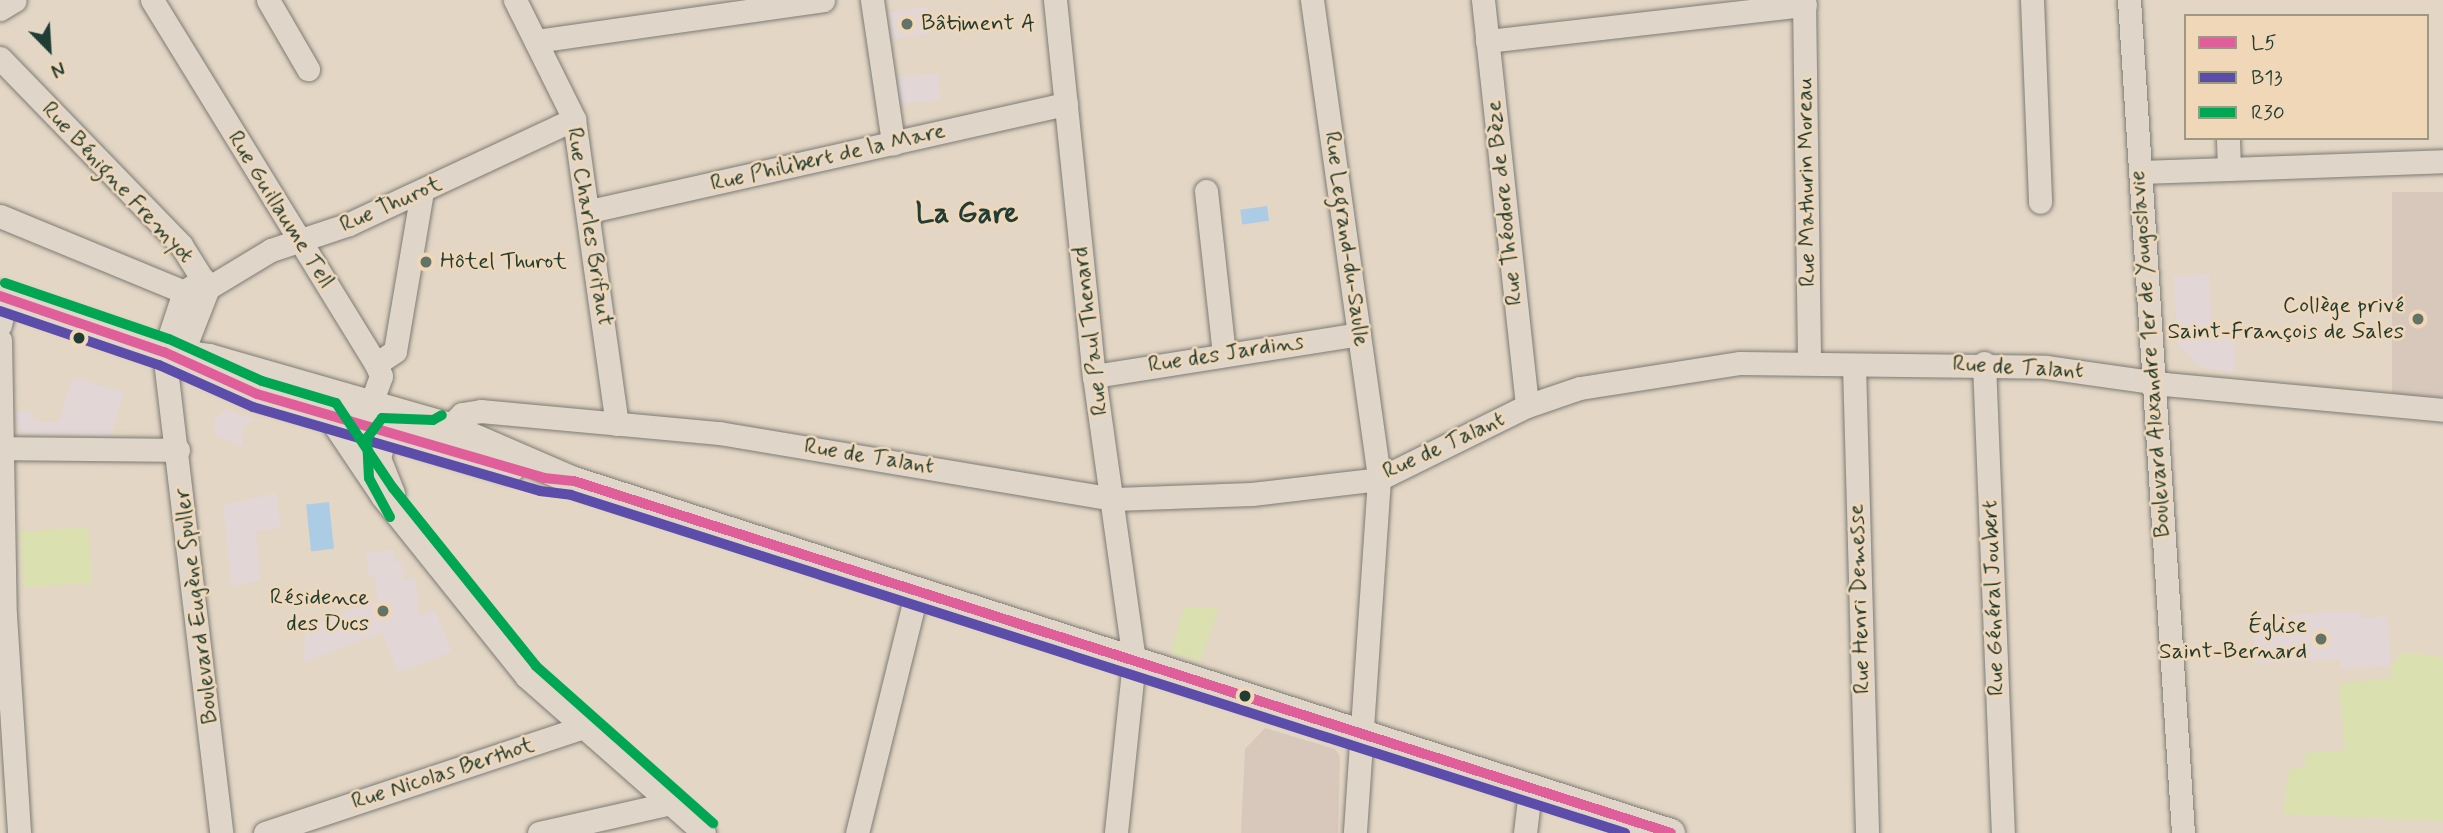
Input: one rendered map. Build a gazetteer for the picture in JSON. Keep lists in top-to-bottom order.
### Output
{
  "streets": {
    "street": [
      "Rue Philibert de la Mare",
      "Rue Mathurin Moreau",
      "Rue Bénigne Fremyot",
      "Rue Théodore de Bèze",
      "Rue Thurot",
      "Rue Guillaume Tell",
      "Rue Charles Brifaut",
      "Rue Legrand-du-Saulle",
      "Rue Paul Thenard",
      "Rue des Jardins",
      "Boulevard Alexandre 1er de Yougoslavie",
      "Rue de Talant",
      "Rue Général Joubert",
      "Rue Henri Demesse",
      "Boulevard Eugène Spuller",
      "Rue Nicolas Berthot"
    ]
  },
  "crossings": [
    ["Rue Philibert de la Mare", "Rue Charles Brifaut"],
    ["Rue Philibert de la Mare", "Rue Paul Thenard"],
    ["Rue Mathurin Moreau", "Rue de Talant"],
    ["Rue Bénigne Fremyot", "Rue Thurot"],
    ["Rue Théodore de Bèze", "Rue de Talant"],
    ["Rue Thurot", "Rue Guillaume Tell"],
    ["Rue Thurot", "Rue Charles Brifaut"],
    ["Rue Charles Brifaut", "Rue de Talant"],
    ["Rue Legrand-du-Saulle", "Rue des Jardins"],
    ["Rue Legrand-du-Saulle", "Rue de Talant"],
    ["Rue Paul Thenard", "Rue des Jardins"],
    ["Rue Paul Thenard", "Rue de Talant"],
    ["Boulevard Alexandre 1er de Yougoslavie", "Rue de Talant"],
    ["Rue de Talant", "Rue Général Joubert"],
    ["Rue de Talant", "Rue Henri Demesse"]
  ],
  "districts": ["La Gare"],
  "places": [
    "Bâtiment A",
    "Hôtel Thurot",
    "Collège privé Saint-François de Sales",
    "Résidence des Ducs",
    "Église Saint-Bernard"
  ],
  "lines": ["transit line R30", "transit line L5", "transit line B13"],
  "legend": ["L5", "B13", "R30"],
  "north": "bottom right"
}
